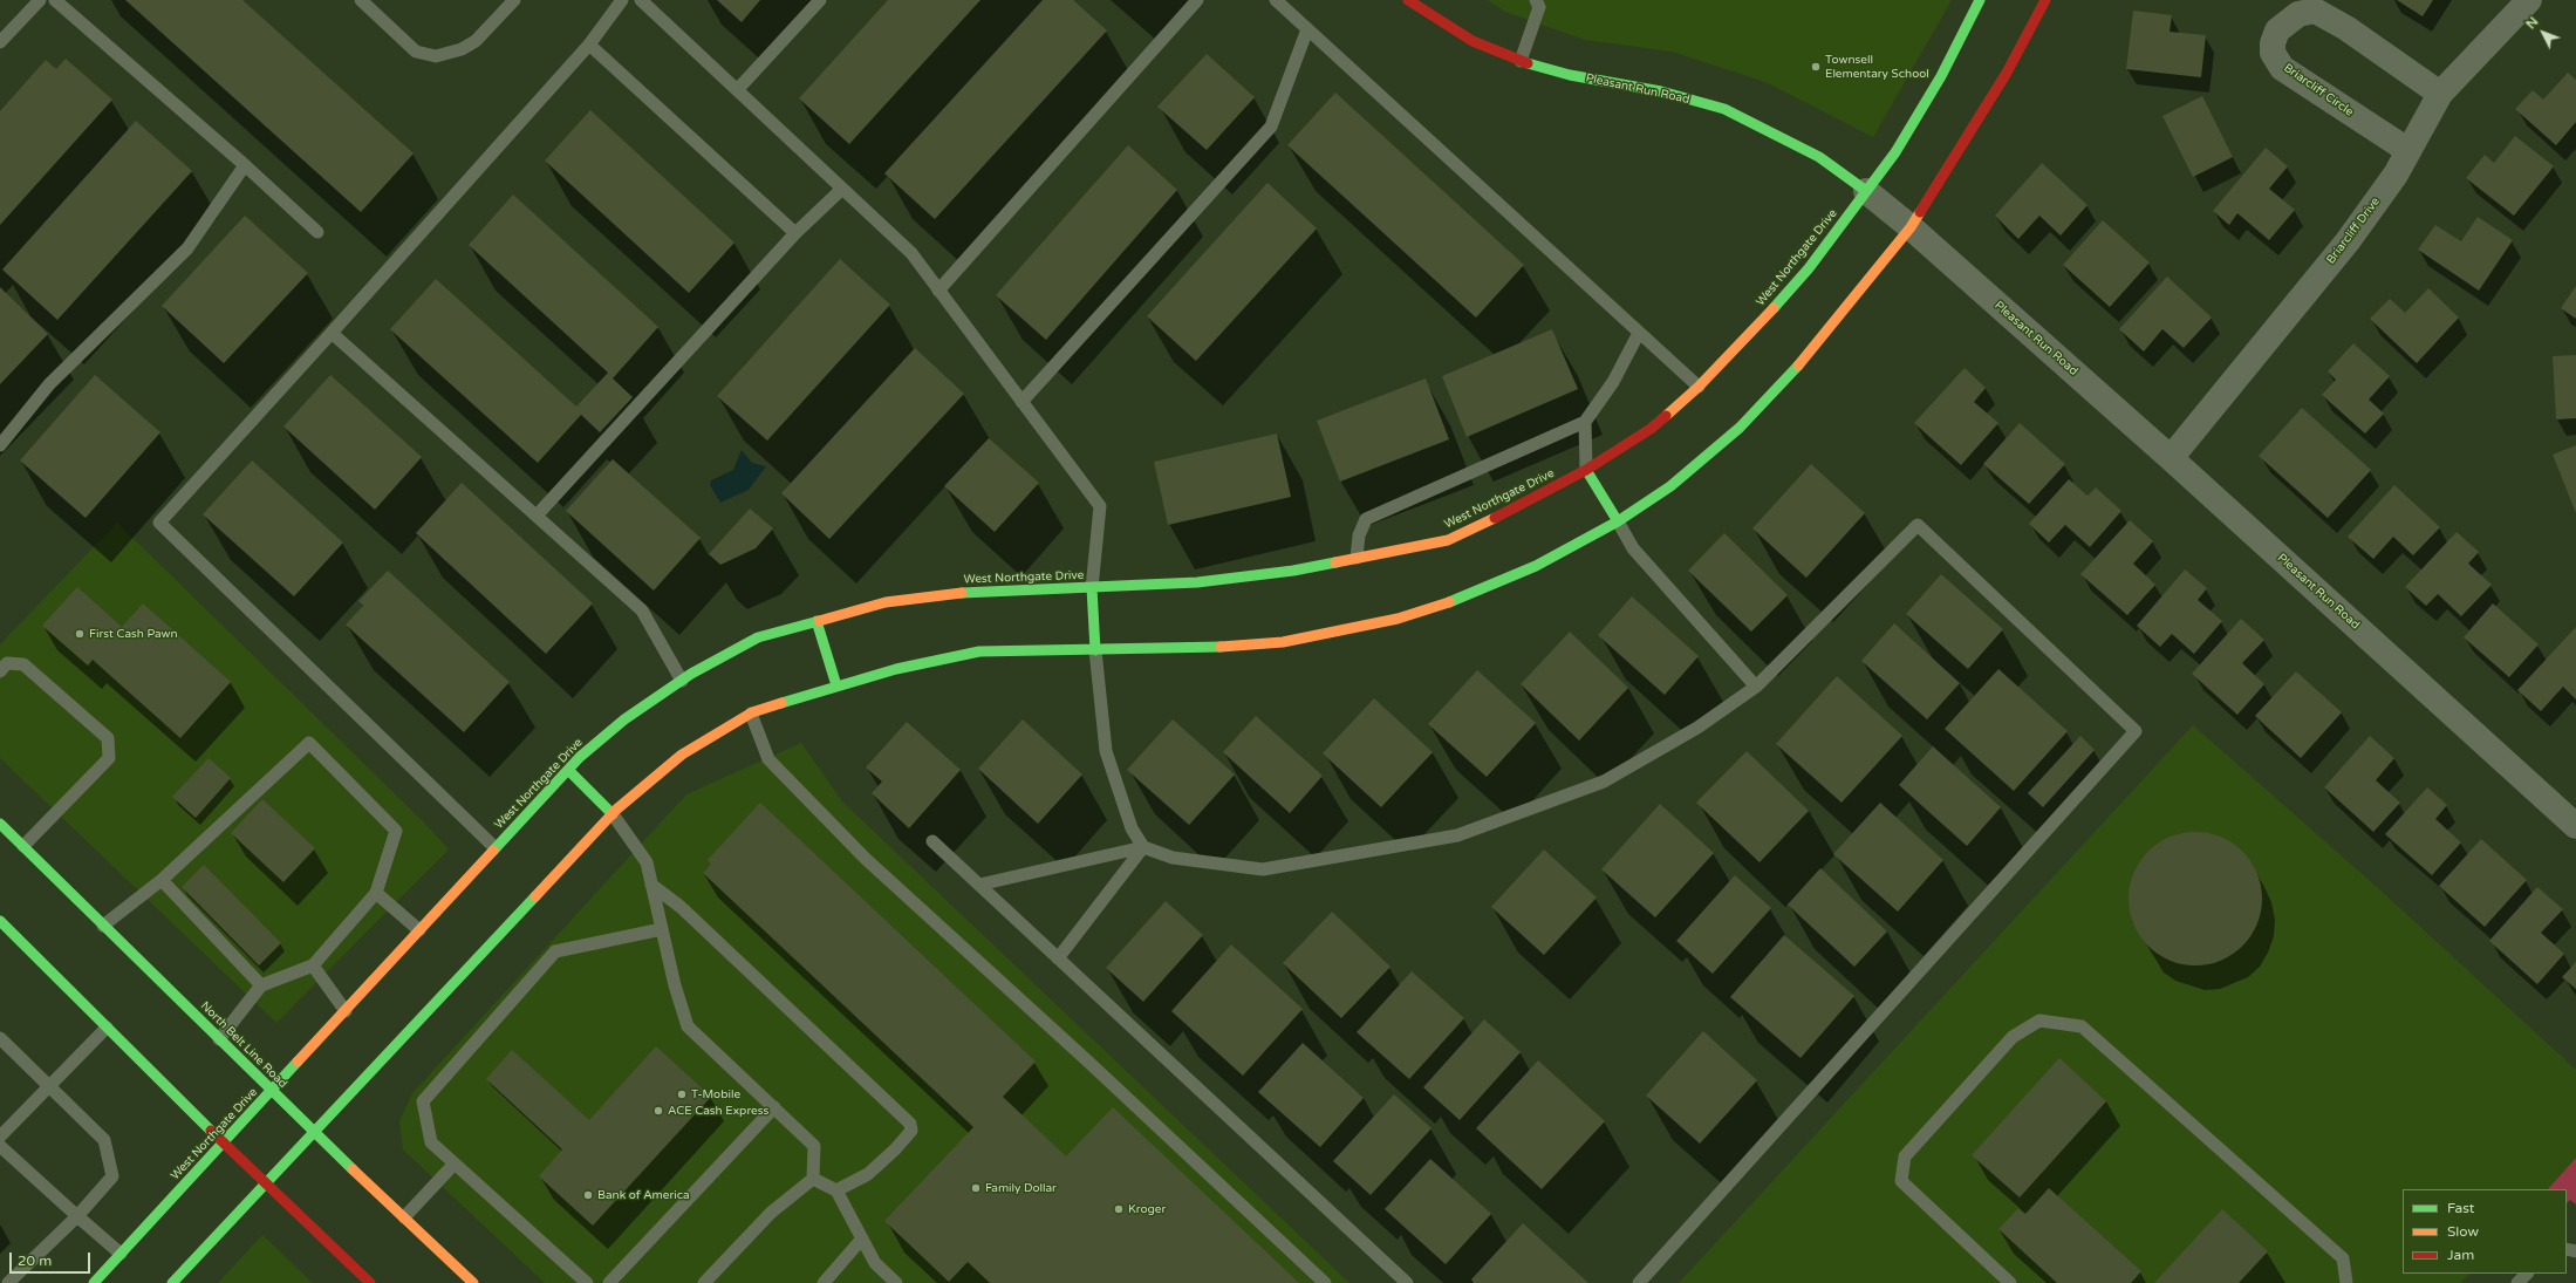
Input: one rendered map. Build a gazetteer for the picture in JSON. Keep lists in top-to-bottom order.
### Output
{
  "streets": {
    "main road": ["Pleasant Run Road", "West Northgate Drive", "North Belt Line Road"],
    "street": ["Briarcliff Circle", "Briarcliff Drive"]
  },
  "crossings": [
    ["Pleasant Run Road", "Briarcliff Drive"],
    ["Pleasant Run Road", "West Northgate Drive"],
    ["Briarcliff Circle", "Briarcliff Drive"],
    ["West Northgate Drive", "North Belt Line Road"]
  ],
  "places": [
    "Townsell Elementary School",
    "First Cash Pawn",
    "T-Mobile",
    "ACE Cash Express",
    "Family Dollar",
    "Bank of America",
    "Kroger"
  ],
  "legend": ["Fast", "Slow", "Jam"],
  "scale_bar": "20 m",
  "north": "top left"
}
